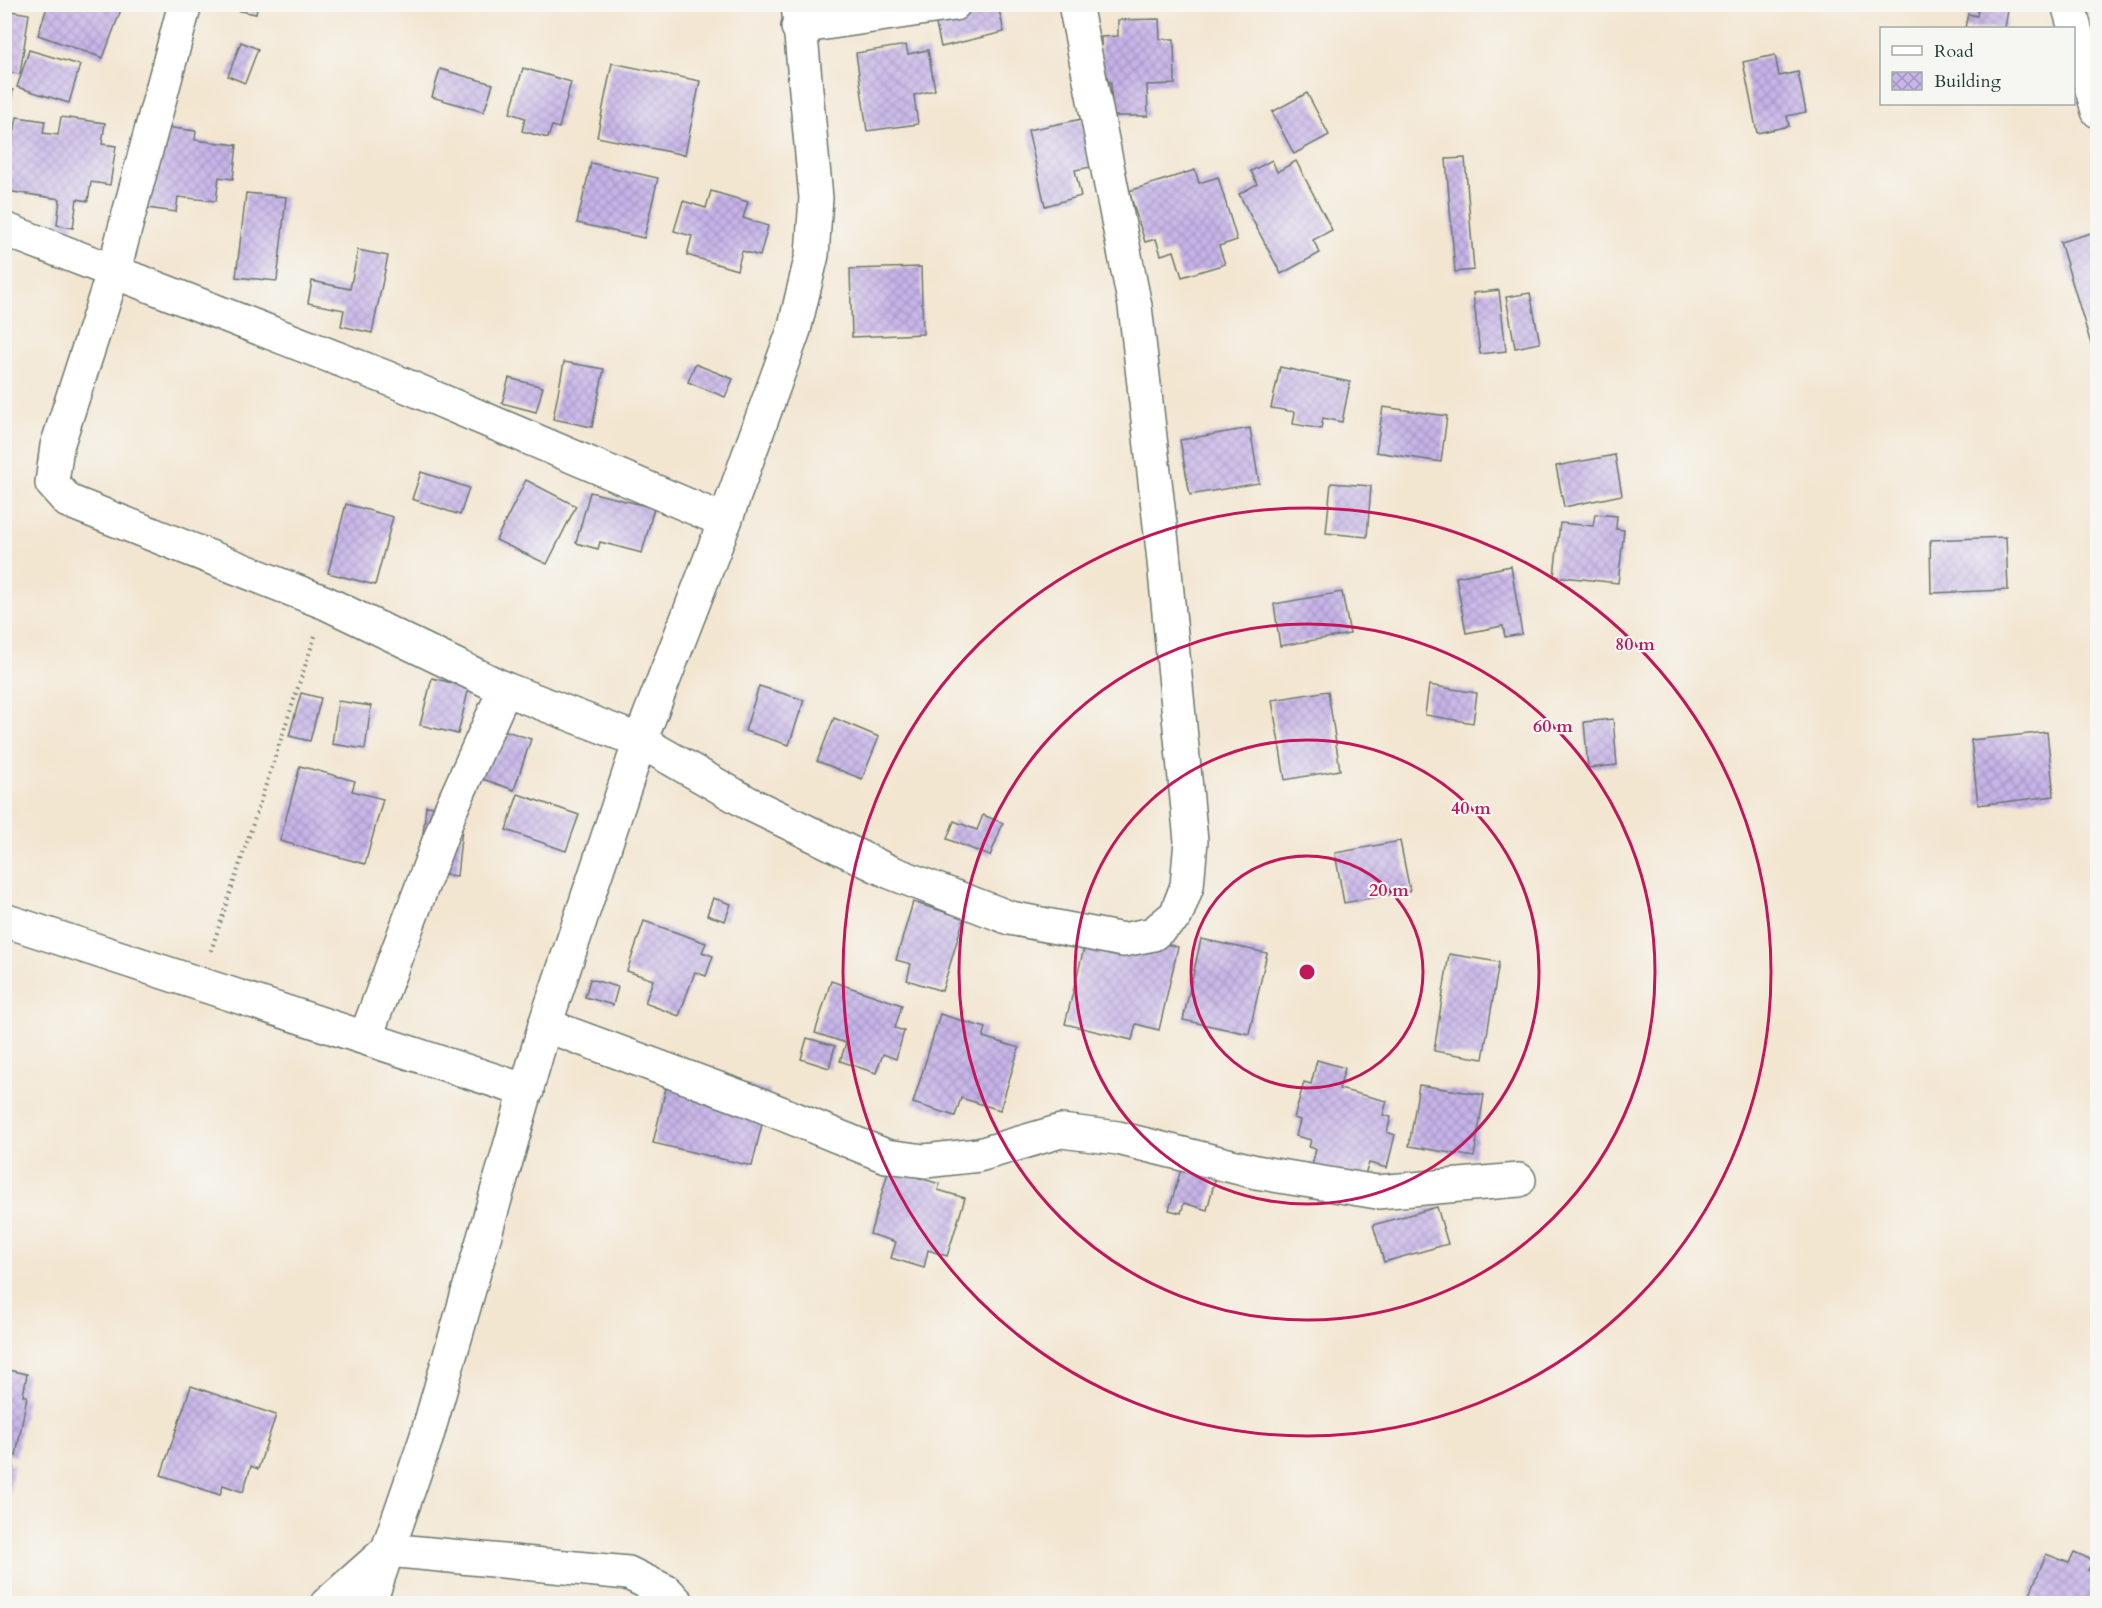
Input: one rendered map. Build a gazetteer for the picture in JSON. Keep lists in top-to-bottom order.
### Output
{
  "legend": ["Road", "Building"],
  "rings": [
    "80 m",
    "60 m",
    "40 m",
    "20 m"
  ]
}
